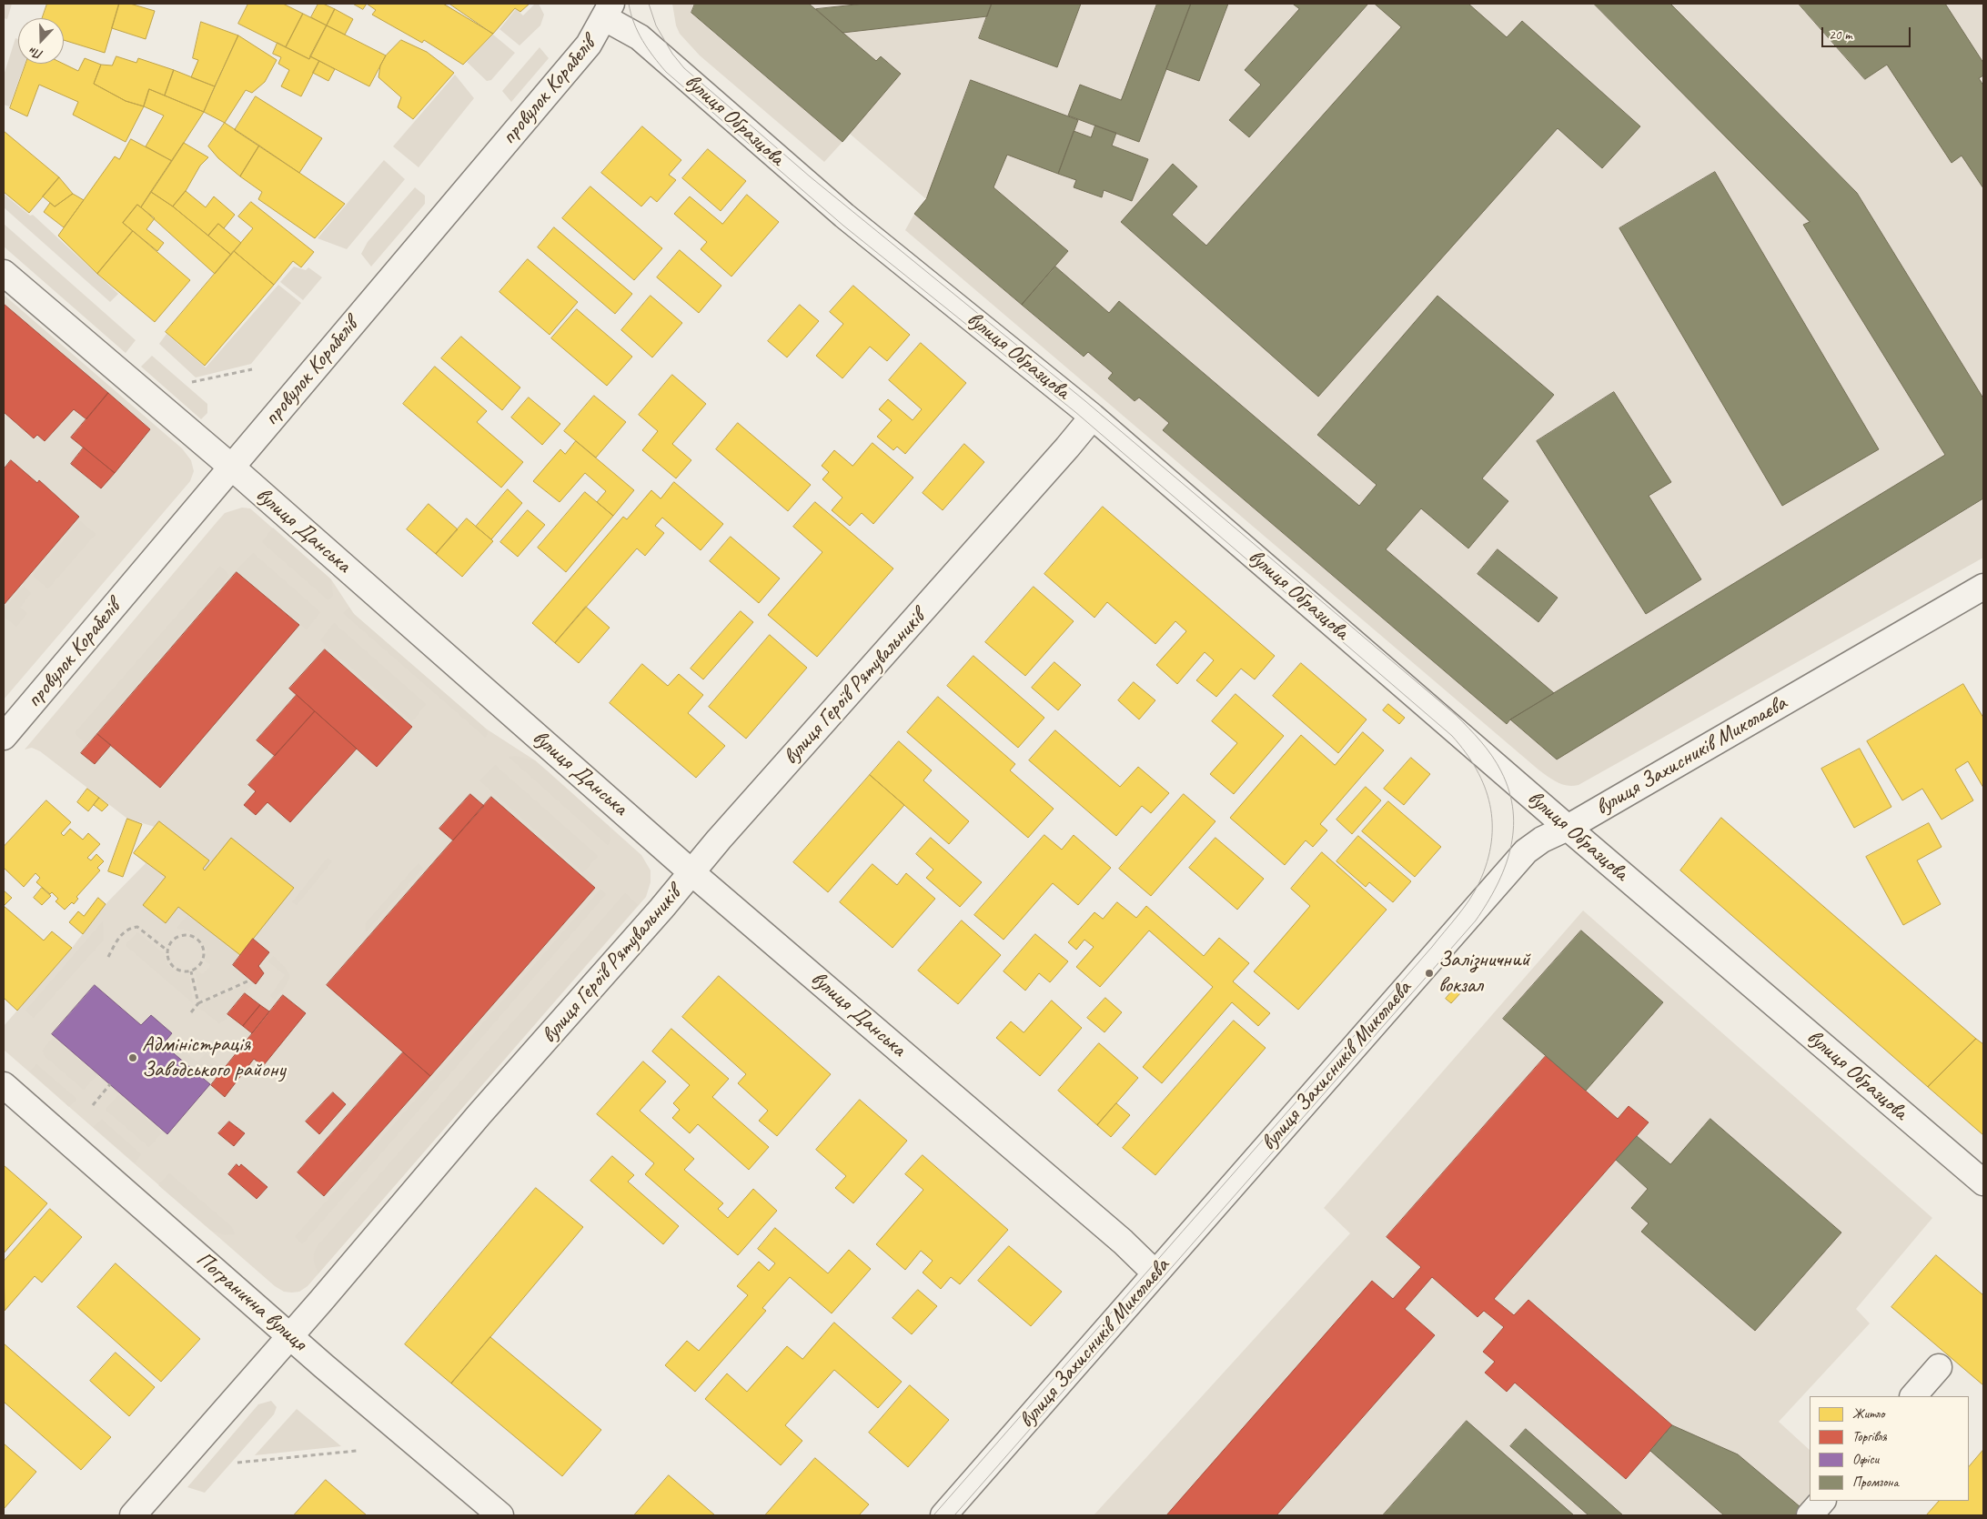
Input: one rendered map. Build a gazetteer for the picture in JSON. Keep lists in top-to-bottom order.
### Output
{
  "streets": {
    "street": [
      "провулок Корабелів",
      "вулиця Образцова",
      "вулиця Данська",
      "вулиця Героїв Рятувальників",
      "вулиця Захисників Миколаєва",
      "Погранична вулиця"
    ]
  },
  "crossings": [
    ["провулок Корабелів", "вулиця Образцова"],
    ["провулок Корабелів", "вулиця Данська"],
    ["вулиця Образцова", "вулиця Героїв Рятувальників"],
    ["вулиця Образцова", "вулиця Захисників Миколаєва"],
    ["вулиця Данська", "вулиця Героїв Рятувальників"],
    ["вулиця Данська", "вулиця Захисників Миколаєва"],
    ["вулиця Героїв Рятувальників", "Погранична вулиця"]
  ],
  "places": ["Залізничний вокзал", "Адміністрація Заводського району"],
  "legend": [
    "Житло",
    "Торгівля",
    "Офіси",
    "Промзона"
  ],
  "scale_bar": "20 m",
  "north": "bottom"
}
